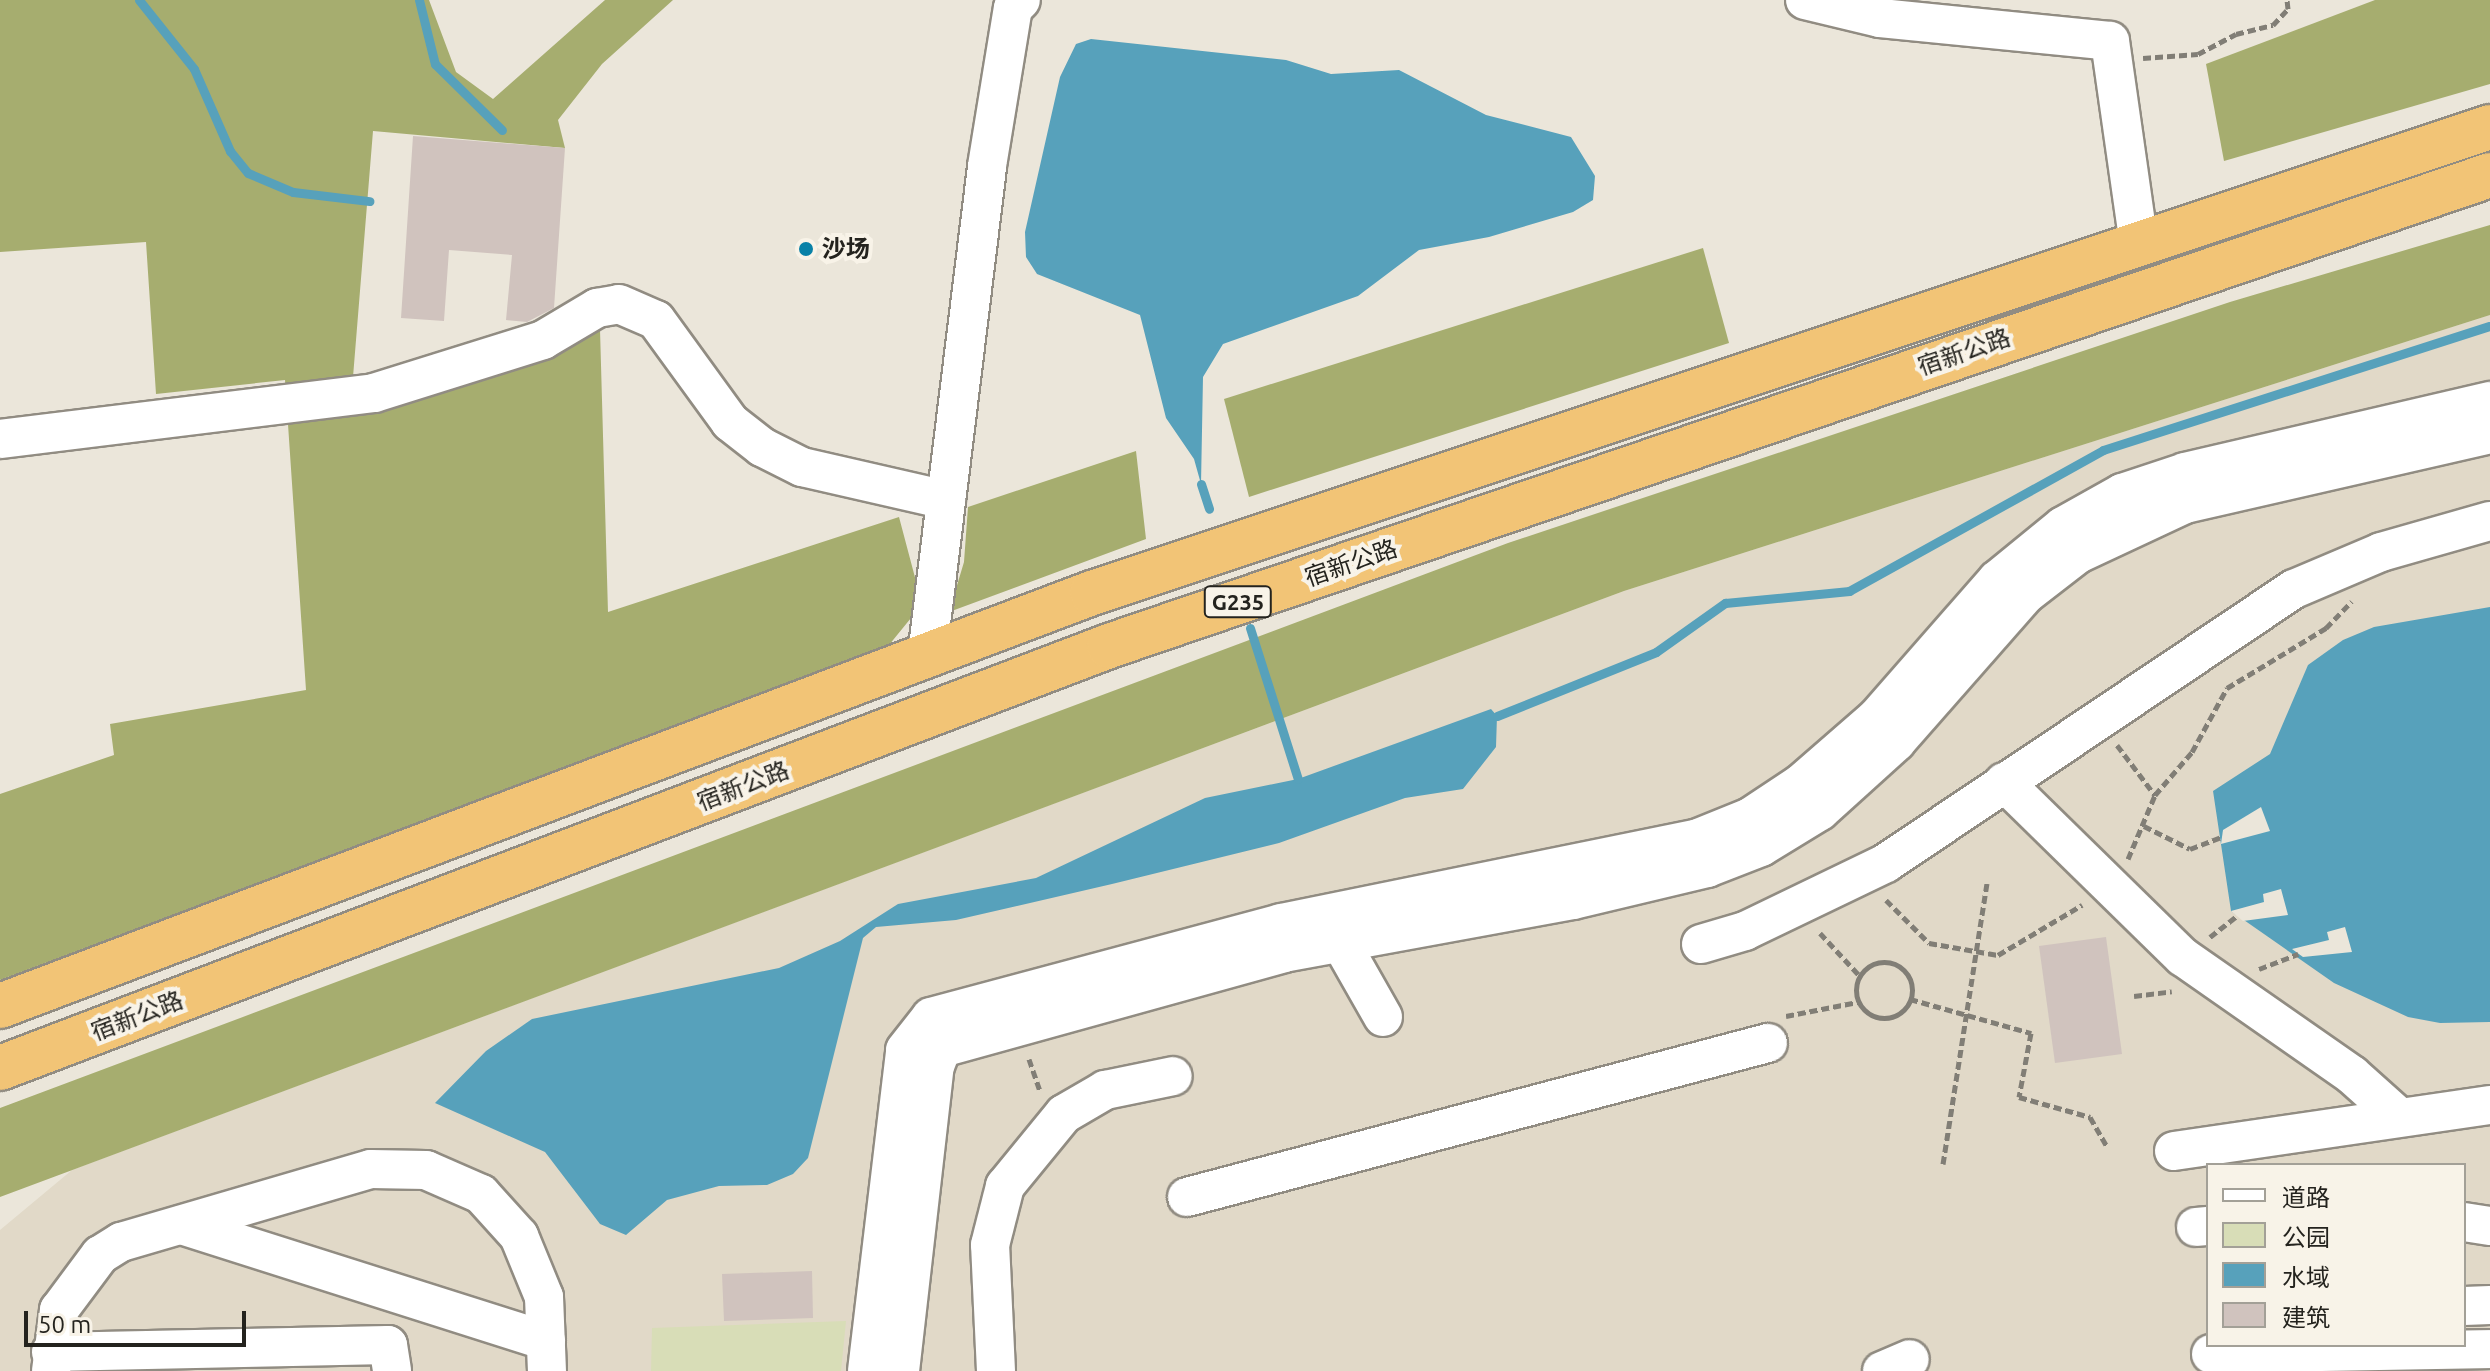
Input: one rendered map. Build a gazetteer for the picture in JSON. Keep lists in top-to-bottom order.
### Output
{
  "streets": {
    "highway": ["宿新公路", "G235"]
  },
  "places": ["沙场"],
  "legend": [
    "道路",
    "公园",
    "水域",
    "建筑"
  ],
  "scale_bar": "50 m"
}
